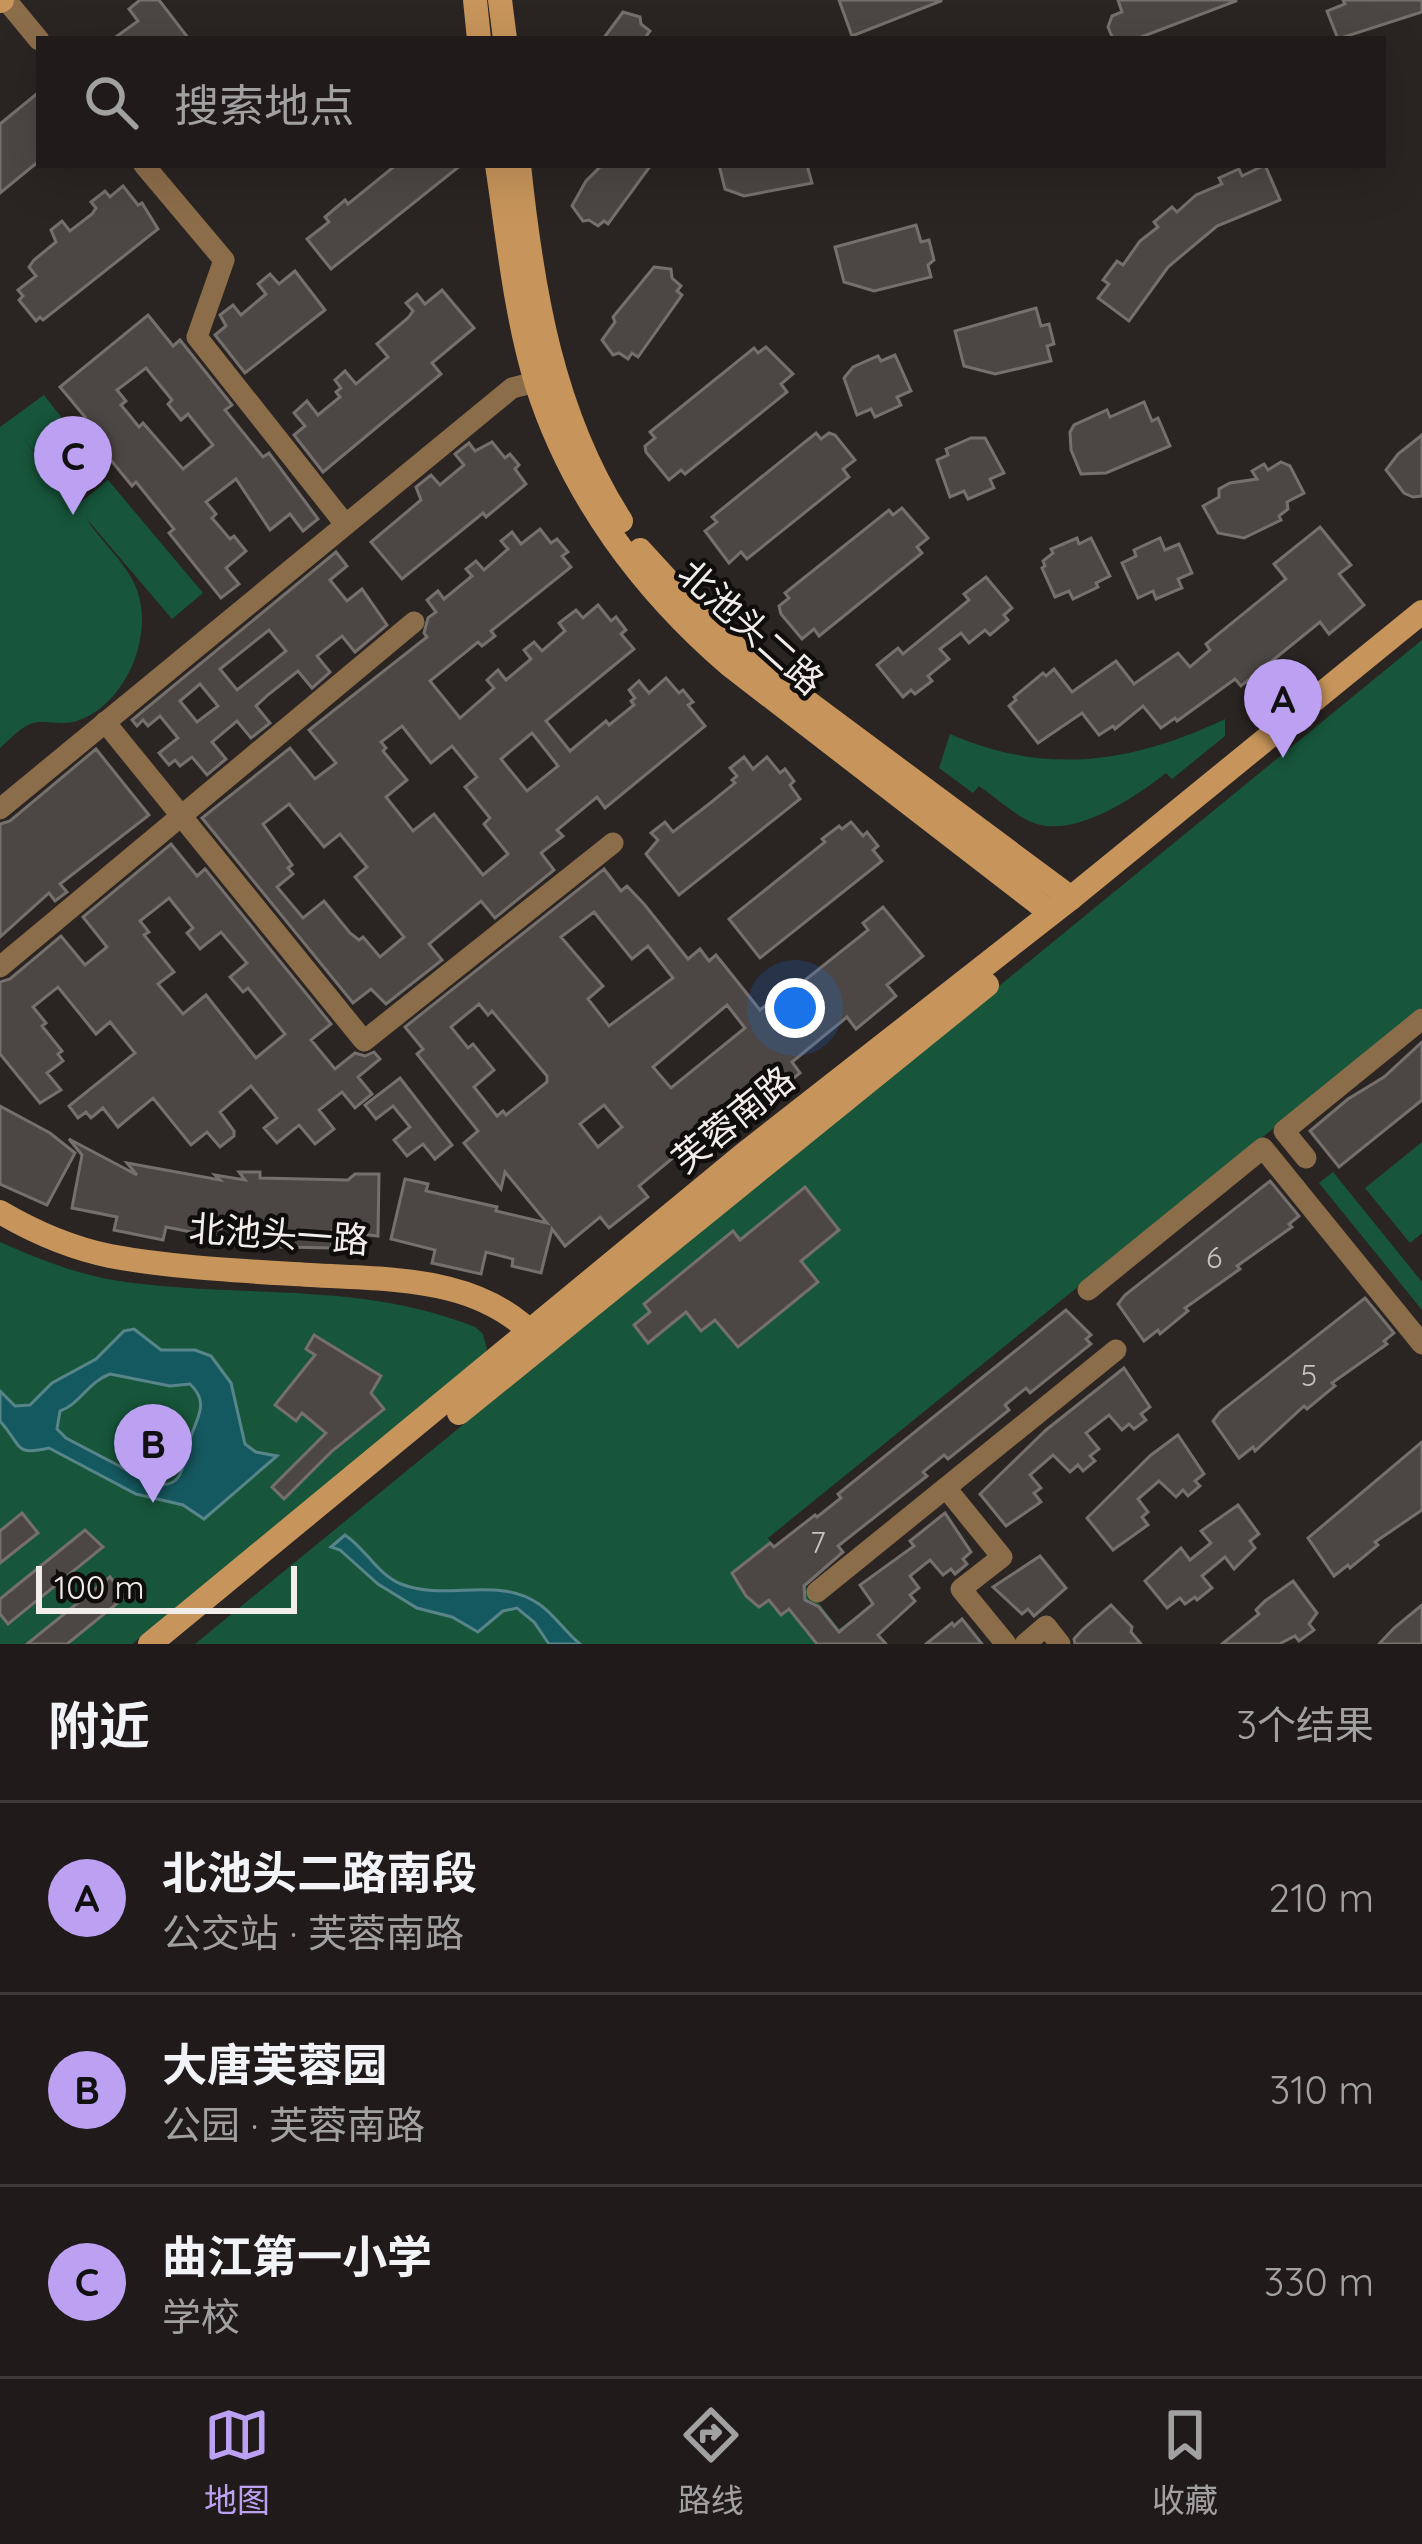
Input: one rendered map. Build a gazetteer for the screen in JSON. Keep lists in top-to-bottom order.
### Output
{
  "streets": {
    "main road": ["北池头二路", "芙蓉南路", "北池头一路"]
  },
  "crossings": [
    ["北池头二路", "芙蓉南路"],
    ["芙蓉南路", "北池头一路"]
  ],
  "house_numbers": ["6", "5", "7"],
  "scale_bar": "100 m",
  "page": {
    "search": "搜索地点",
    "pins": ["C", "A", "B"],
    "scale": "100 m",
    "heading": ["附近", "3个结果"],
    "list": [
      {
        "mark": "A",
        "name": "北池头二路南段",
        "note": "公交站 · 芙蓉南路",
        "value": "210 m"
      },
      {
        "mark": "B",
        "name": "大唐芙蓉园",
        "note": "公园 · 芙蓉南路",
        "value": "310 m"
      },
      {
        "mark": "C",
        "name": "曲江第一小学",
        "note": "学校",
        "value": "330 m"
      }
    ],
    "nav": ["地图", "路线", "收藏"]
  }
}
